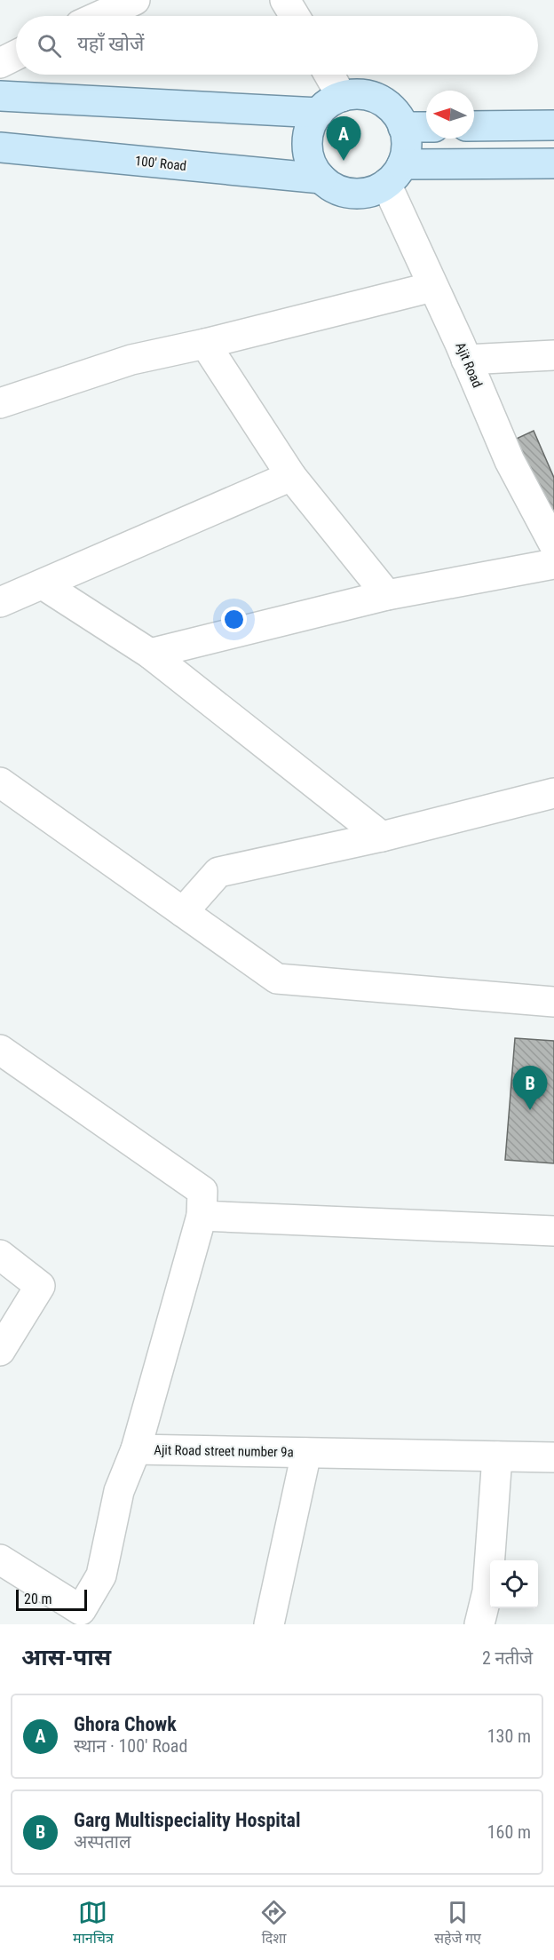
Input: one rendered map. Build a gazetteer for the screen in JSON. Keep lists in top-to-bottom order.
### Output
{
  "streets": {
    "main road": ["100' Road"],
    "street": ["Ajit Road", "Ajit Road street number 9a"]
  },
  "crossings": [
    ["100' Road", "Ajit Road"]
  ],
  "scale_bar": "20 m",
  "north": "left",
  "page": {
    "search": "यहाँ खोजें",
    "pins": ["A", "B"],
    "scale": "20 m",
    "heading": ["आस-पास", "2 नतीजे"],
    "list": [
      {
        "mark": "A",
        "name": "Ghora Chowk",
        "note": "स्थान · 100' Road",
        "value": "130 m"
      },
      {
        "mark": "B",
        "name": "Garg Multispeciality Hospital",
        "note": "अस्पताल",
        "value": "160 m"
      }
    ],
    "nav": ["मानचित्र", "दिशा", "सहेजे गए"]
  }
}
